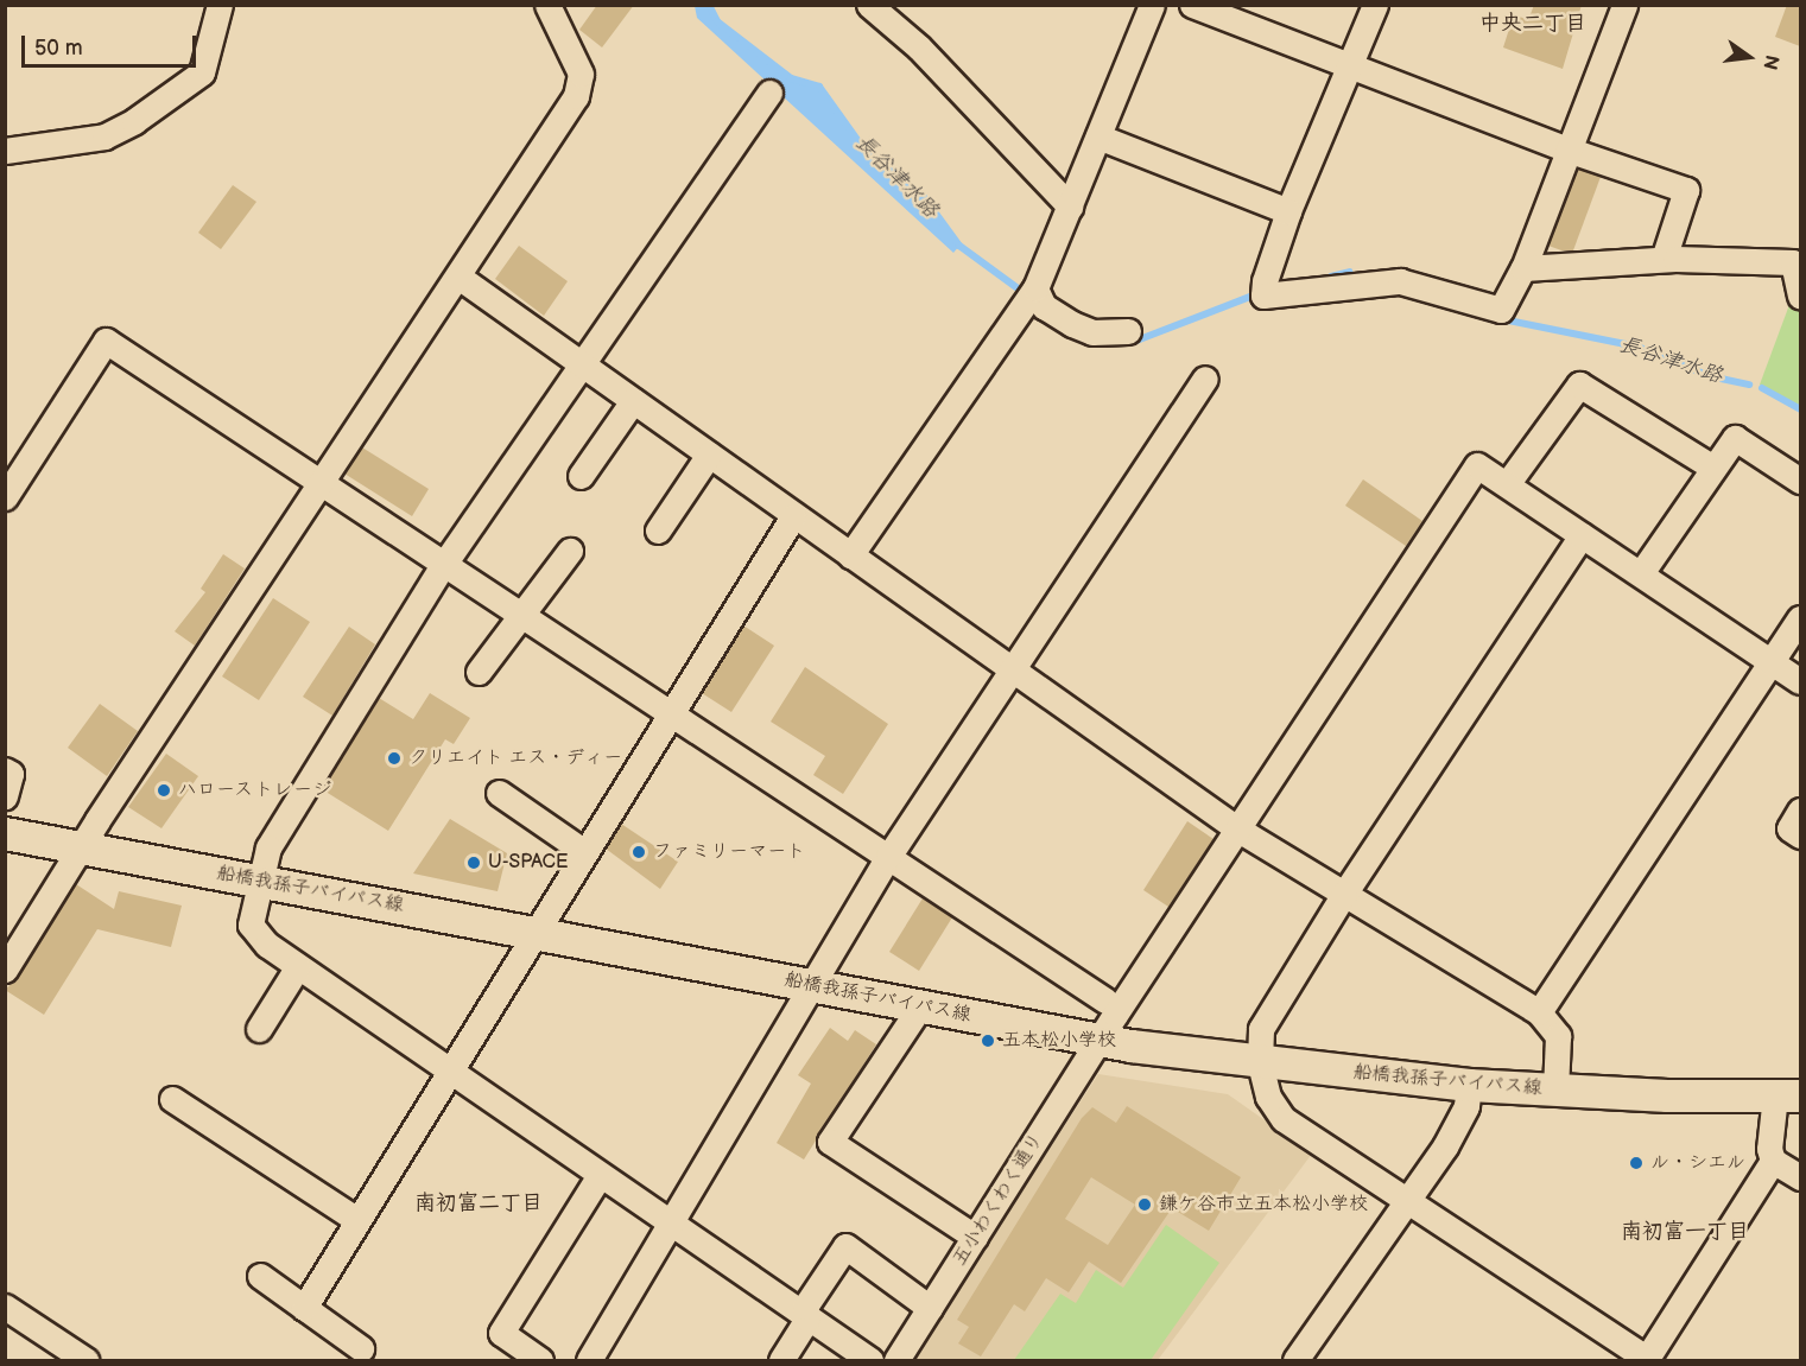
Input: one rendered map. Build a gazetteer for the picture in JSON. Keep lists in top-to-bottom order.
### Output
{
  "streets": {
    "street": ["船橋我孫子バイパス線", "五小わくわく通り"]
  },
  "crossings": [
    ["船橋我孫子バイパス線", "五小わくわく通り"]
  ],
  "districts": ["中央二丁目", "南初富二丁目", "南初富一丁目"],
  "water": ["長谷津水路"],
  "places": [
    "クリエイト エス・ディー",
    "ハローストレージ",
    "ファミリーマート",
    "U-SPACE",
    "五本松小学校",
    "ル・シエル",
    "鎌ケ谷市立五本松小学校"
  ],
  "scale_bar": "50 m",
  "north": "right"
}
